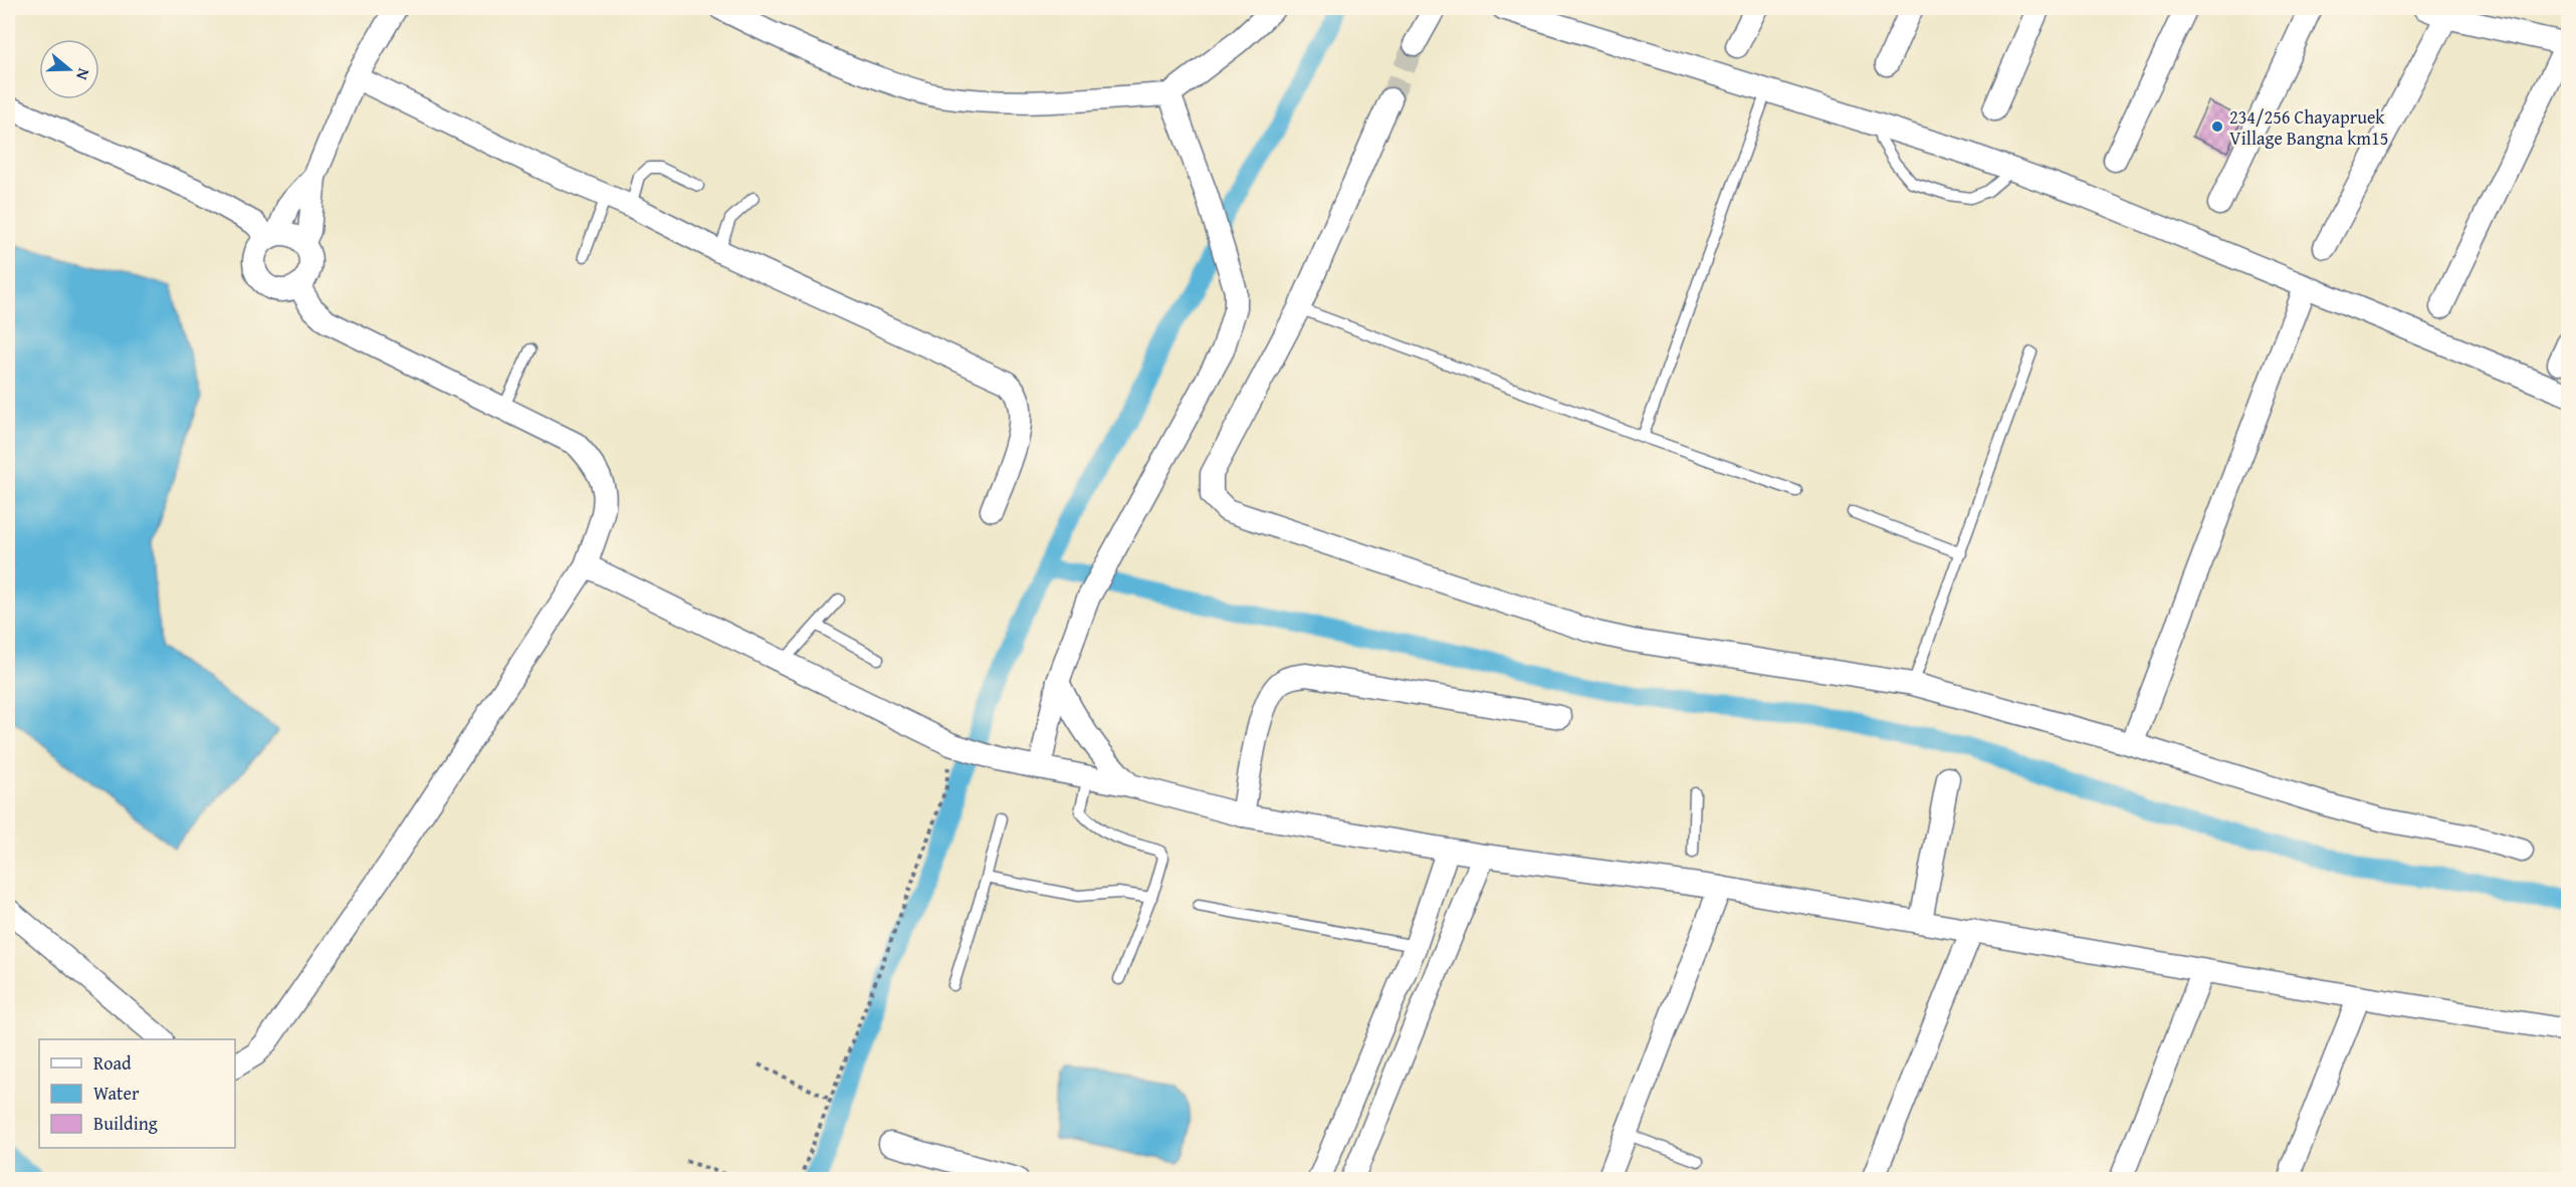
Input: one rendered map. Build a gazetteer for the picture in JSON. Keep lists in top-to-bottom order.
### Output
{
  "places": ["234/256 Chayapruek Village Bangna km15"],
  "legend": ["Road", "Water", "Building"],
  "north": "right"
}
